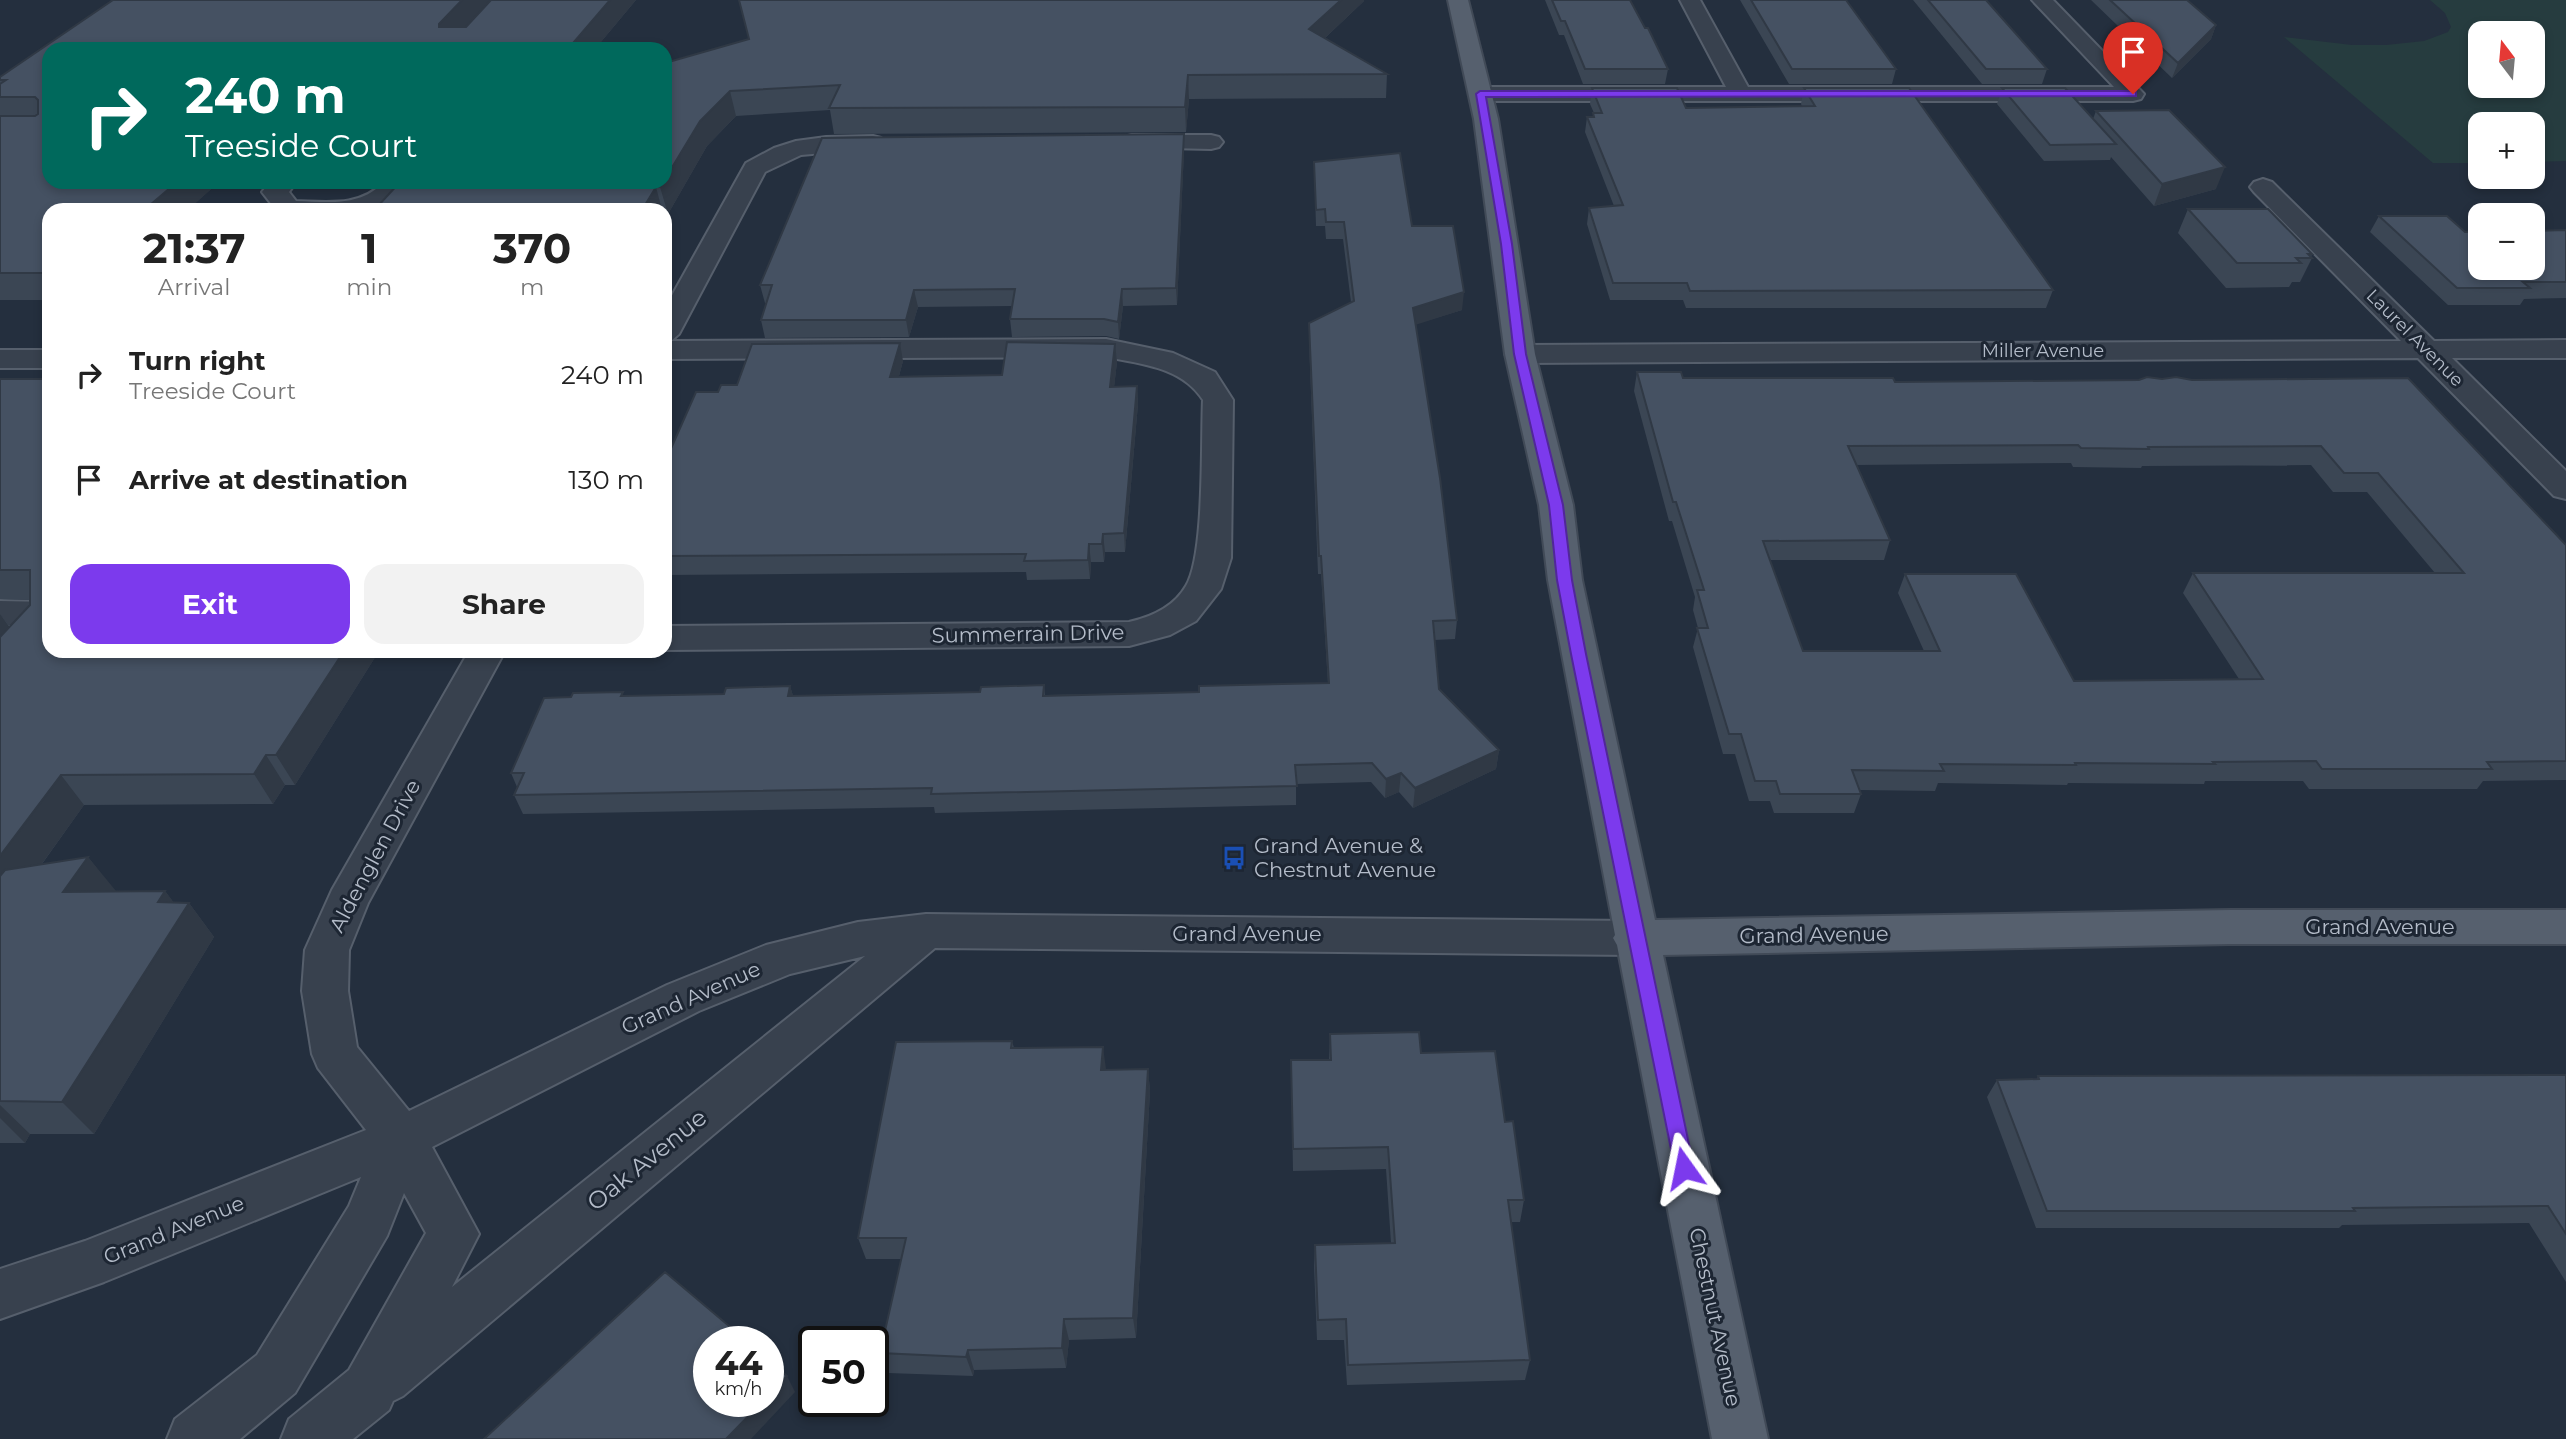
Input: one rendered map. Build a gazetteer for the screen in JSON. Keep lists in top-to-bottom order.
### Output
{
  "streets": {
    "main road": ["Grand Avenue", "Chestnut Avenue"],
    "street": [
      "Laurel Avenue",
      "Miller Avenue",
      "Summerrain Drive",
      "Aldenglen Drive",
      "Oak Avenue"
    ]
  },
  "crossings": [
    ["Laurel Avenue", "Miller Avenue"],
    ["Miller Avenue", "Chestnut Avenue"],
    ["Aldenglen Drive", "Grand Avenue"],
    ["Aldenglen Drive", "Oak Avenue"],
    ["Grand Avenue", "Oak Avenue"],
    ["Grand Avenue", "Chestnut Avenue"]
  ],
  "places": {
    "bus stop": ["Grand Avenue & Chestnut Avenue"]
  },
  "north": "top",
  "page": {
    "map_buttons": ["+", "−"],
    "turn": ["240 m", "Treeside Court"],
    "eta": [
      "21:37",
      "Arrival",
      "1",
      "min",
      "370",
      "m"
    ],
    "list": [
      {
        "name": "Turn right",
        "note": "Treeside Court",
        "value": "240 m"
      },
      {
        "name": "Arrive at destination",
        "value": "130 m"
      }
    ],
    "buttons": ["Exit", "Share"],
    "speed": "44 km/h",
    "limit": "50"
  }
}
